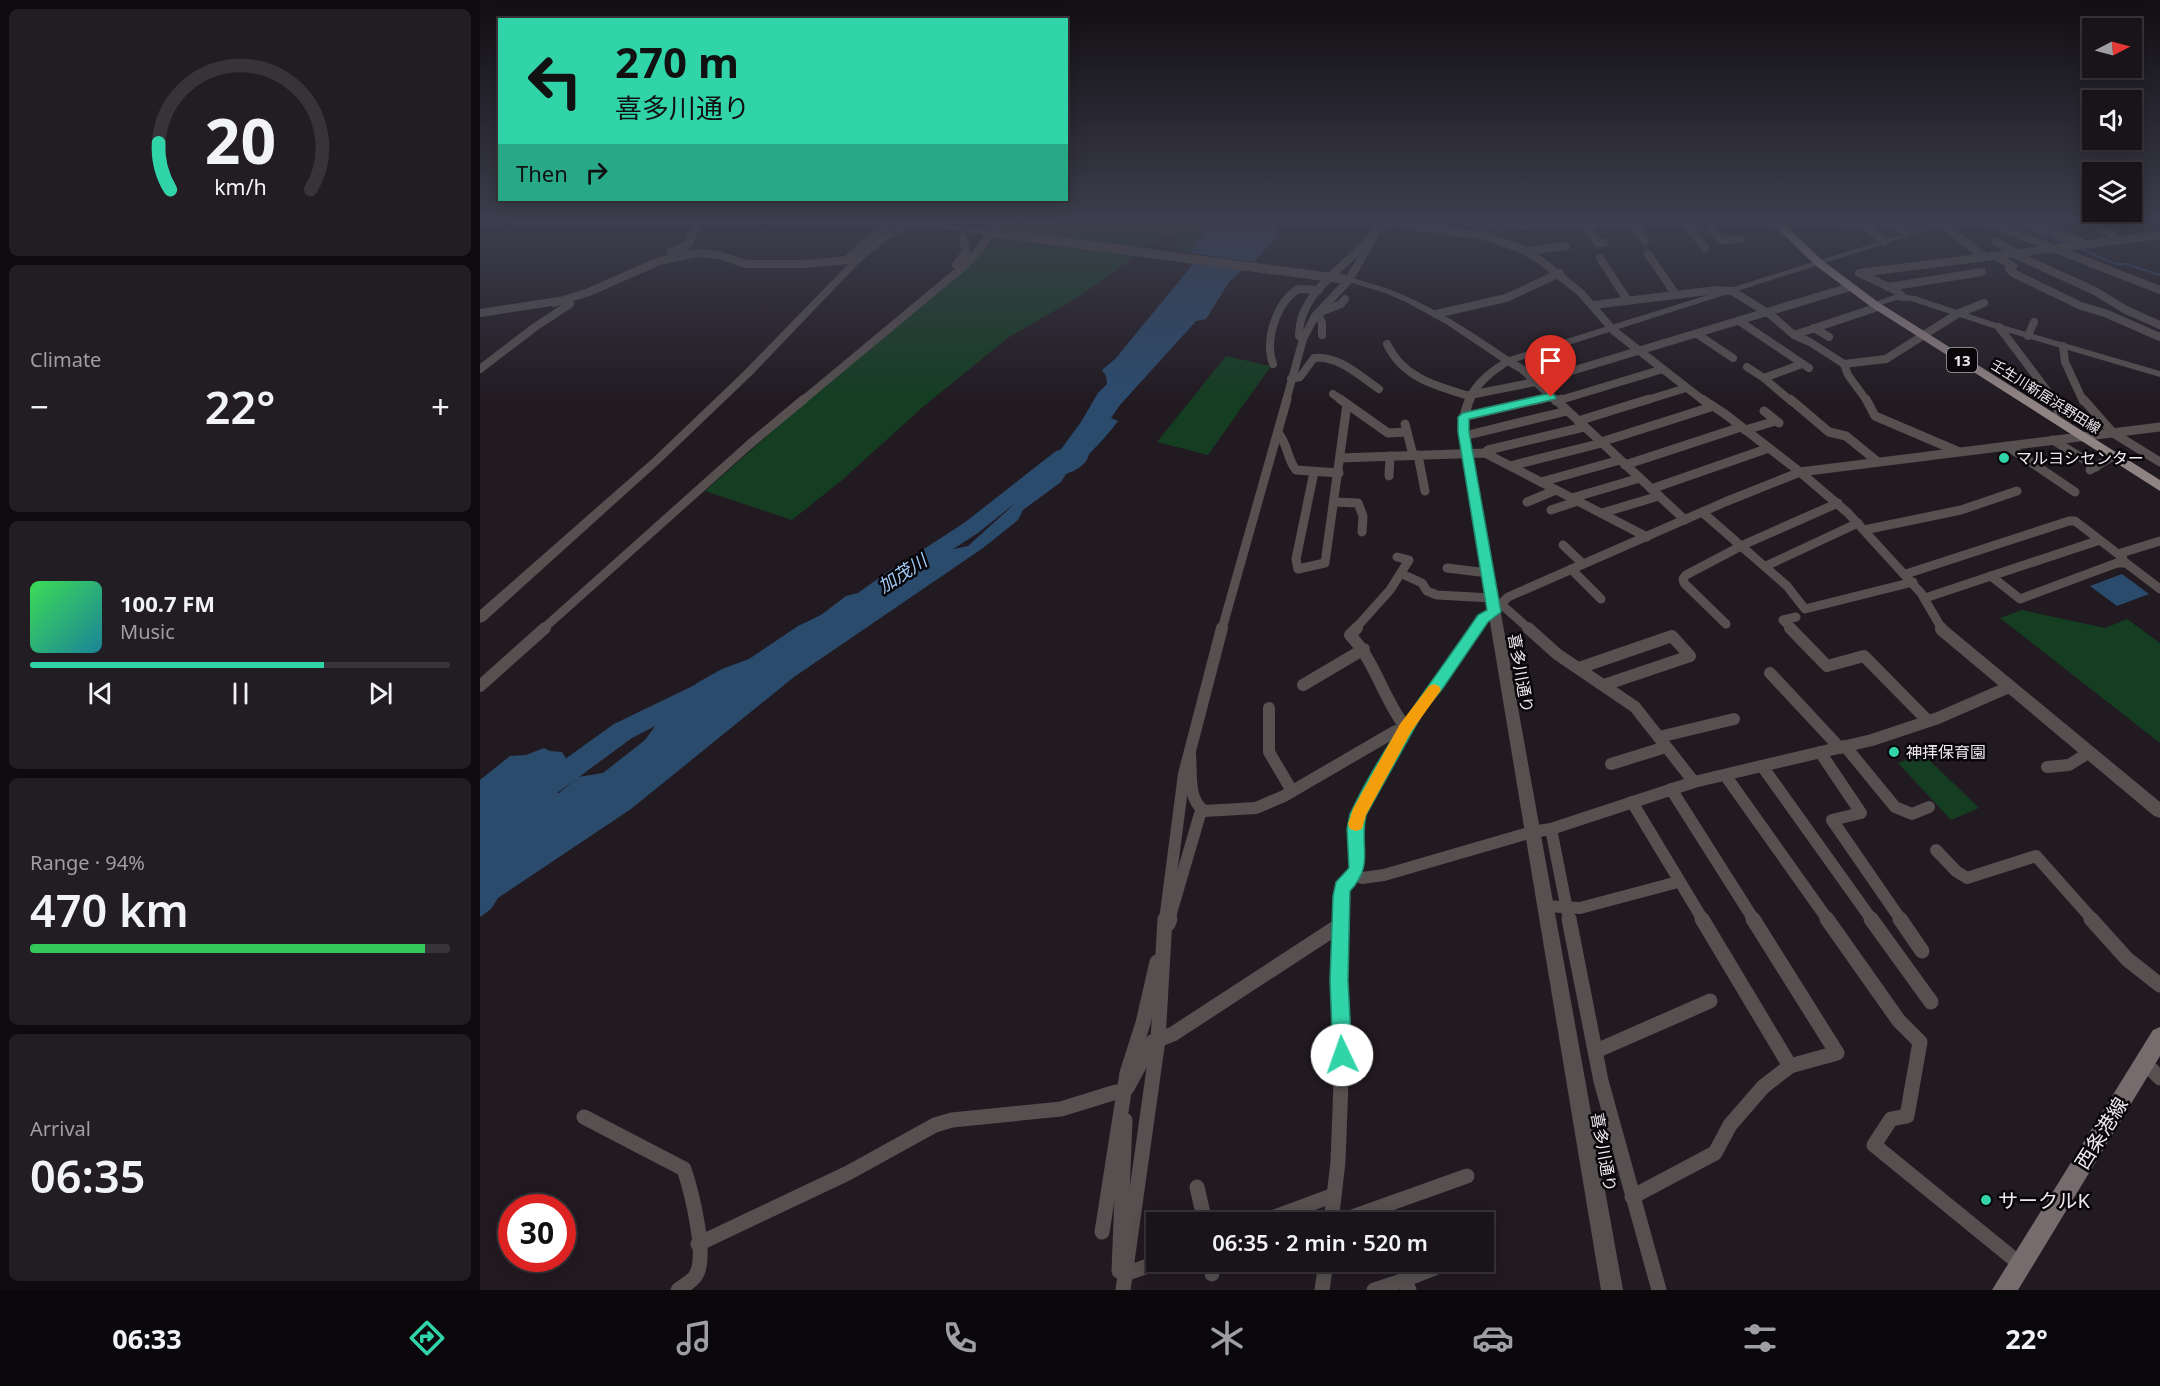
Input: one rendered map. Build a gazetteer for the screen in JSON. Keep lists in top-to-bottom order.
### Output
{
  "streets": {
    "main road": ["13", "壬生川新居浜野田線", "西条港線"],
    "street": ["喜多川通り"]
  },
  "water": ["加茂川"],
  "places": ["マルヨシセンター", "神拝保育園", "サークルK"],
  "north": "right",
  "page": {
    "turn": ["270 m", "喜多川通り"],
    "then": "Then",
    "tile": [
      "Climate",
      ["Range · 94%", "470 km"],
      ["Arrival", "06:35"]
    ],
    "heat": ["−", "22°", "+"],
    "song": ["100.7 FM", "Music"],
    "limit": "30",
    "trip": "06:35 · 2 min · 520 m",
    "tabs": ["06:33", "22°"],
    "gauge": ["20", "km/h"]
  }
}
